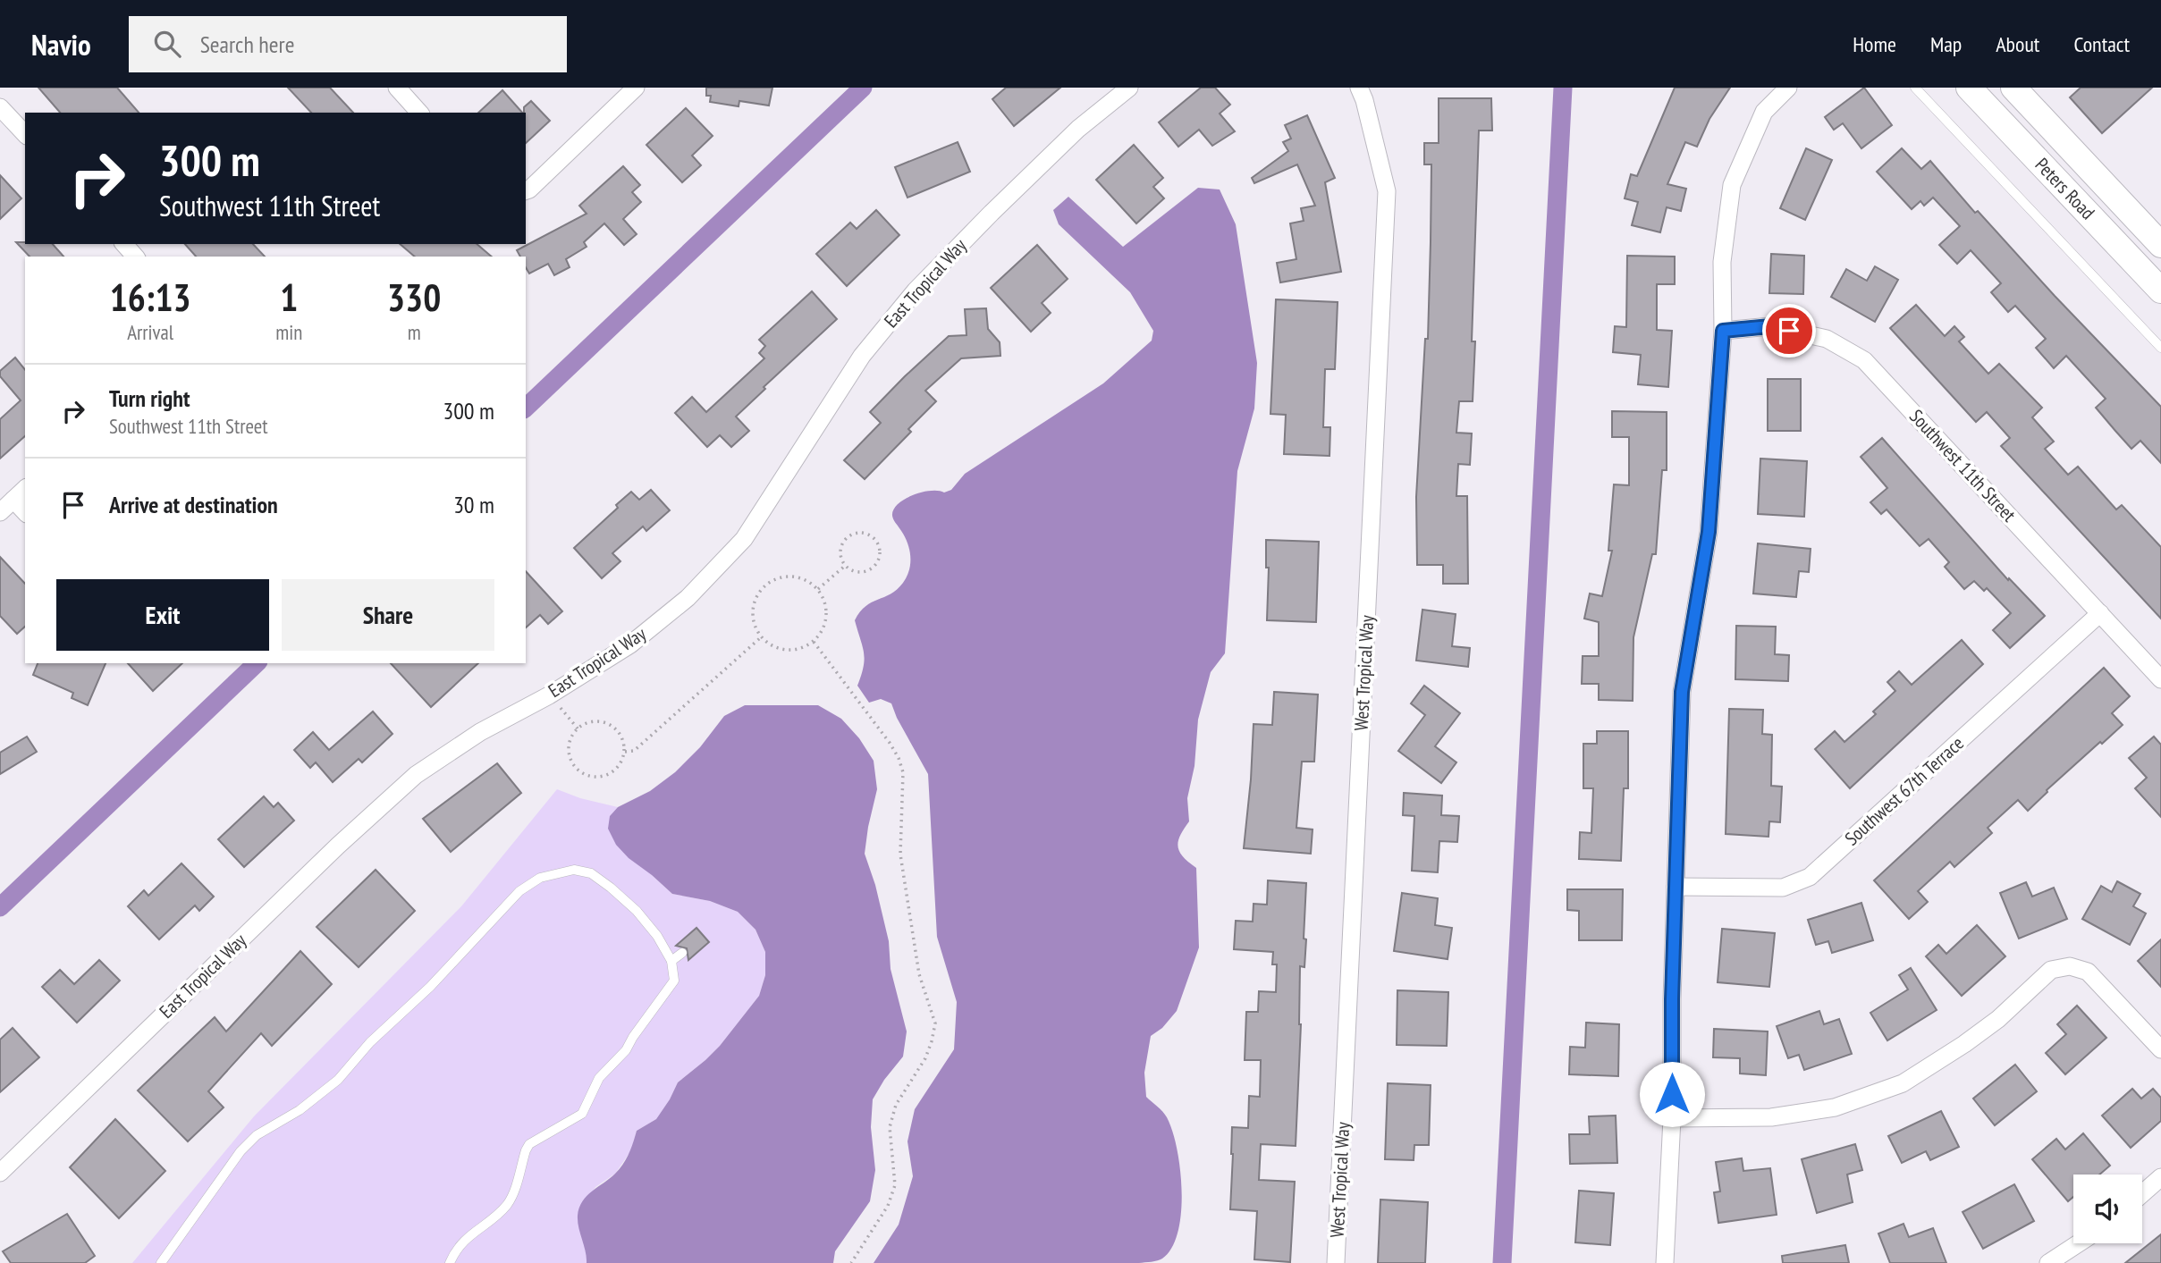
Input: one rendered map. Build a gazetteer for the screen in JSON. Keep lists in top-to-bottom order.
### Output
{
  "streets": {
    "main road": ["Peters Road"],
    "street": [
      "East Tropical Way",
      "Southwest 11th Street",
      "West Tropical Way",
      "Southwest 67th Terrace"
    ]
  },
  "crossings": [
    ["Southwest 11th Street", "Southwest 67th Terrace"]
  ],
  "page": {
    "header": "Navio",
    "search": "Search here",
    "nav": [
      "Home",
      "Map",
      "About",
      "Contact"
    ],
    "turn": ["300 m", "Southwest 11th Street"],
    "eta": [
      "16:13",
      "Arrival",
      "1",
      "min",
      "330",
      "m"
    ],
    "list": [
      {
        "name": "Turn right",
        "note": "Southwest 11th Street",
        "value": "300 m"
      },
      {
        "name": "Arrive at destination",
        "value": "30 m"
      }
    ],
    "buttons": ["Exit", "Share"]
  }
}
